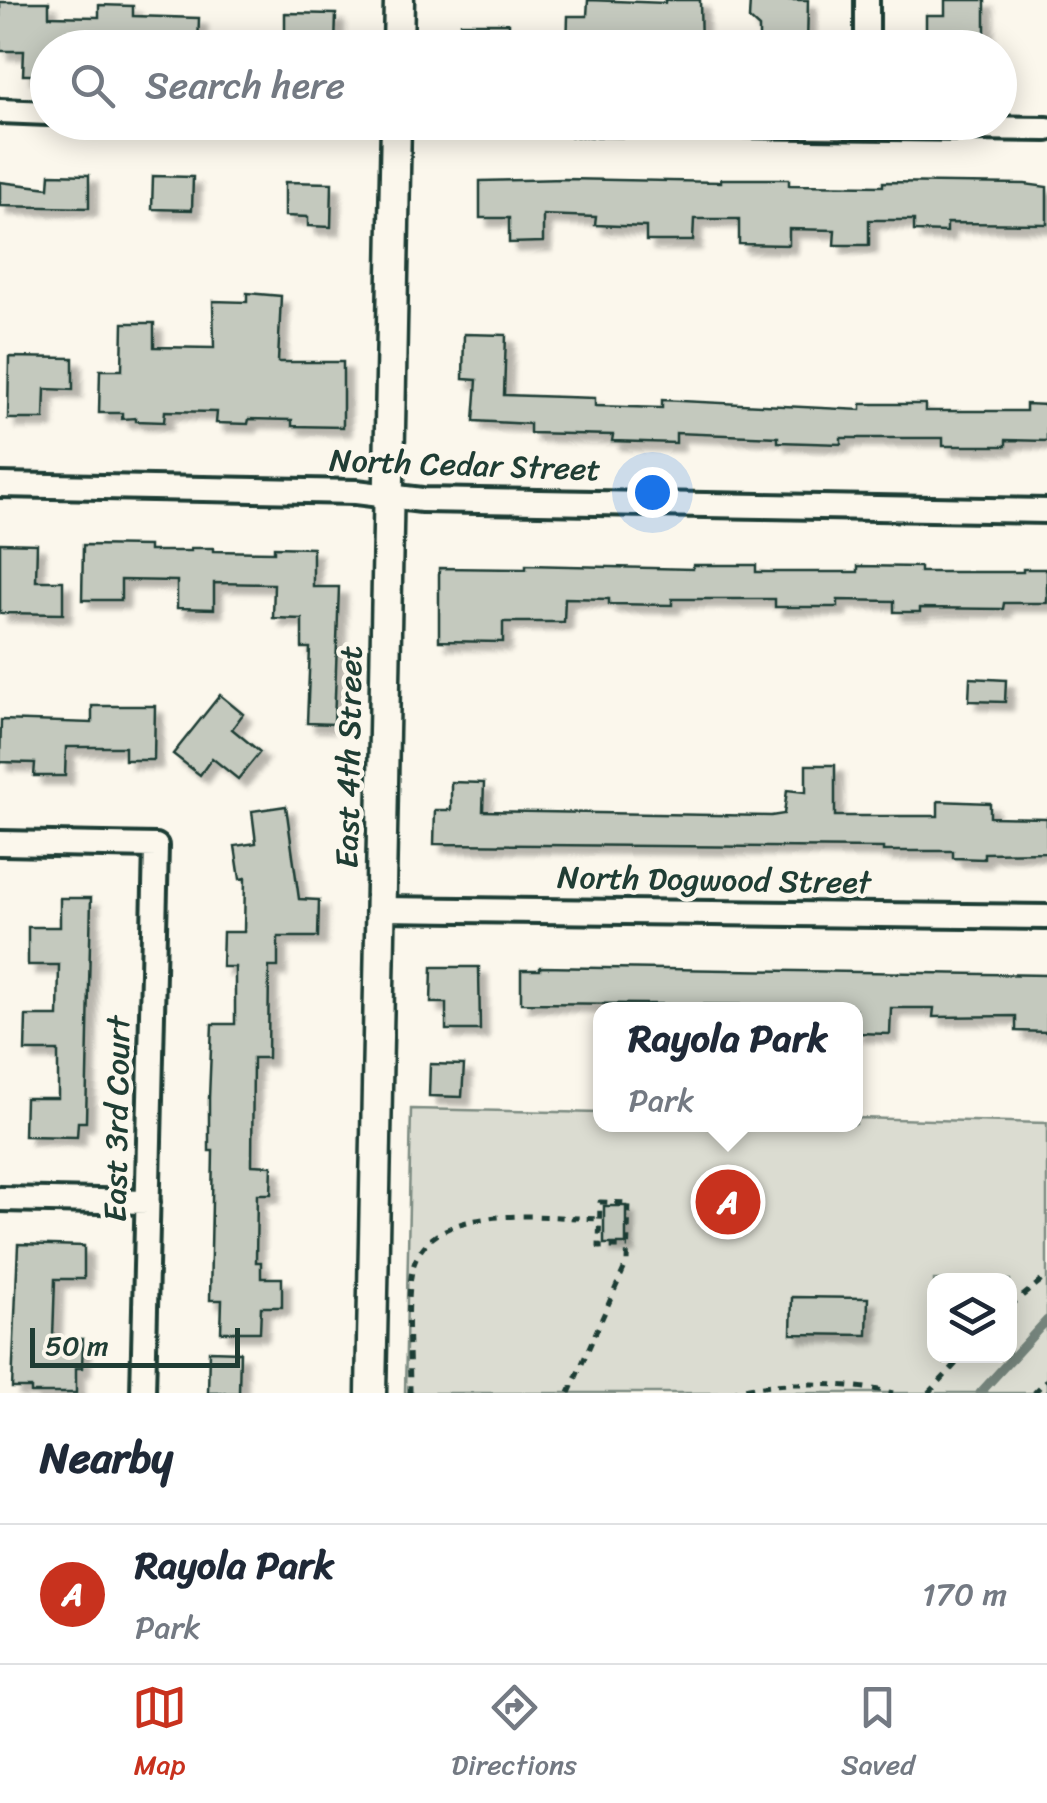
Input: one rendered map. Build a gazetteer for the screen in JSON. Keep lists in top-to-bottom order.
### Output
{
  "streets": {
    "street": [
      "North Cedar Street",
      "East 4th Street",
      "North Dogwood Street",
      "East 3rd Court"
    ]
  },
  "crossings": [
    ["North Cedar Street", "East 4th Street"],
    ["East 4th Street", "North Dogwood Street"]
  ],
  "scale_bar": "50 m",
  "page": {
    "search": "Search here",
    "popup": ["Rayola Park", "Park"],
    "pins": "A",
    "scale": "50 m",
    "heading": "Nearby",
    "list": [
      {
        "mark": "A",
        "name": "Rayola Park",
        "note": "Park",
        "value": "170 m"
      }
    ],
    "nav": ["Map", "Directions", "Saved"]
  }
}
